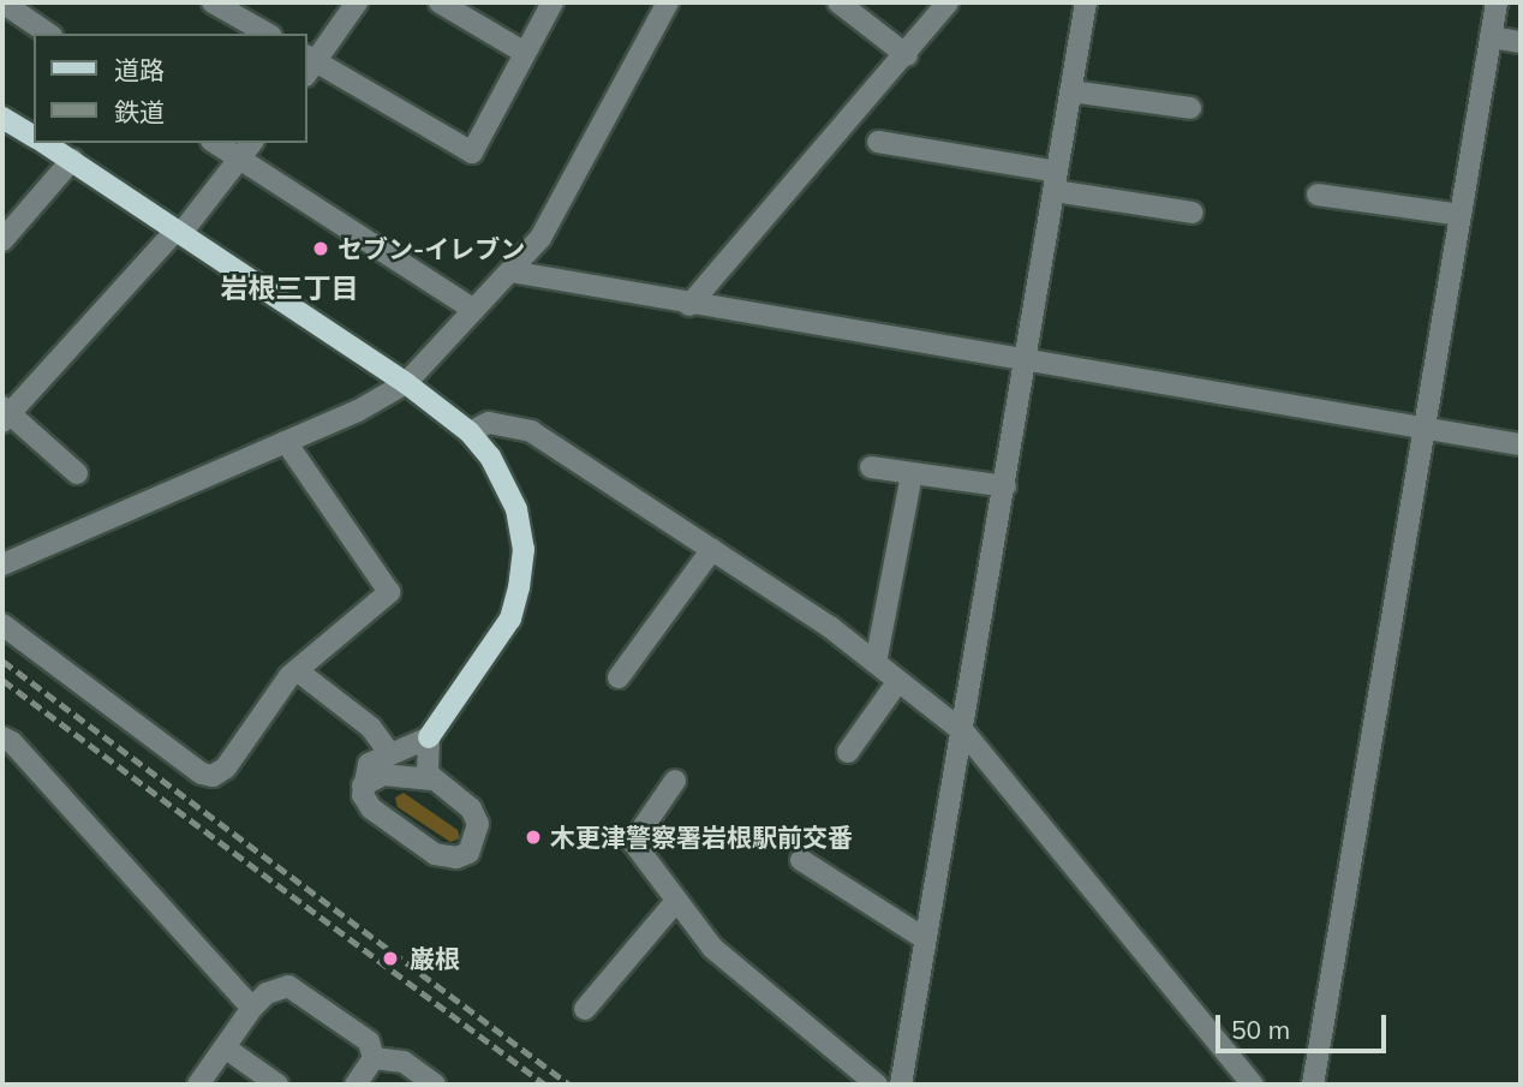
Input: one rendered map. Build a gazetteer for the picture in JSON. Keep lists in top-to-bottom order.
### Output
{
  "districts": ["岩根三丁目"],
  "places": ["セブン-イレブン", "木更津警察署岩根駅前交番", "巌根"],
  "legend": ["道路", "鉄道"],
  "scale_bar": "50 m"
}
